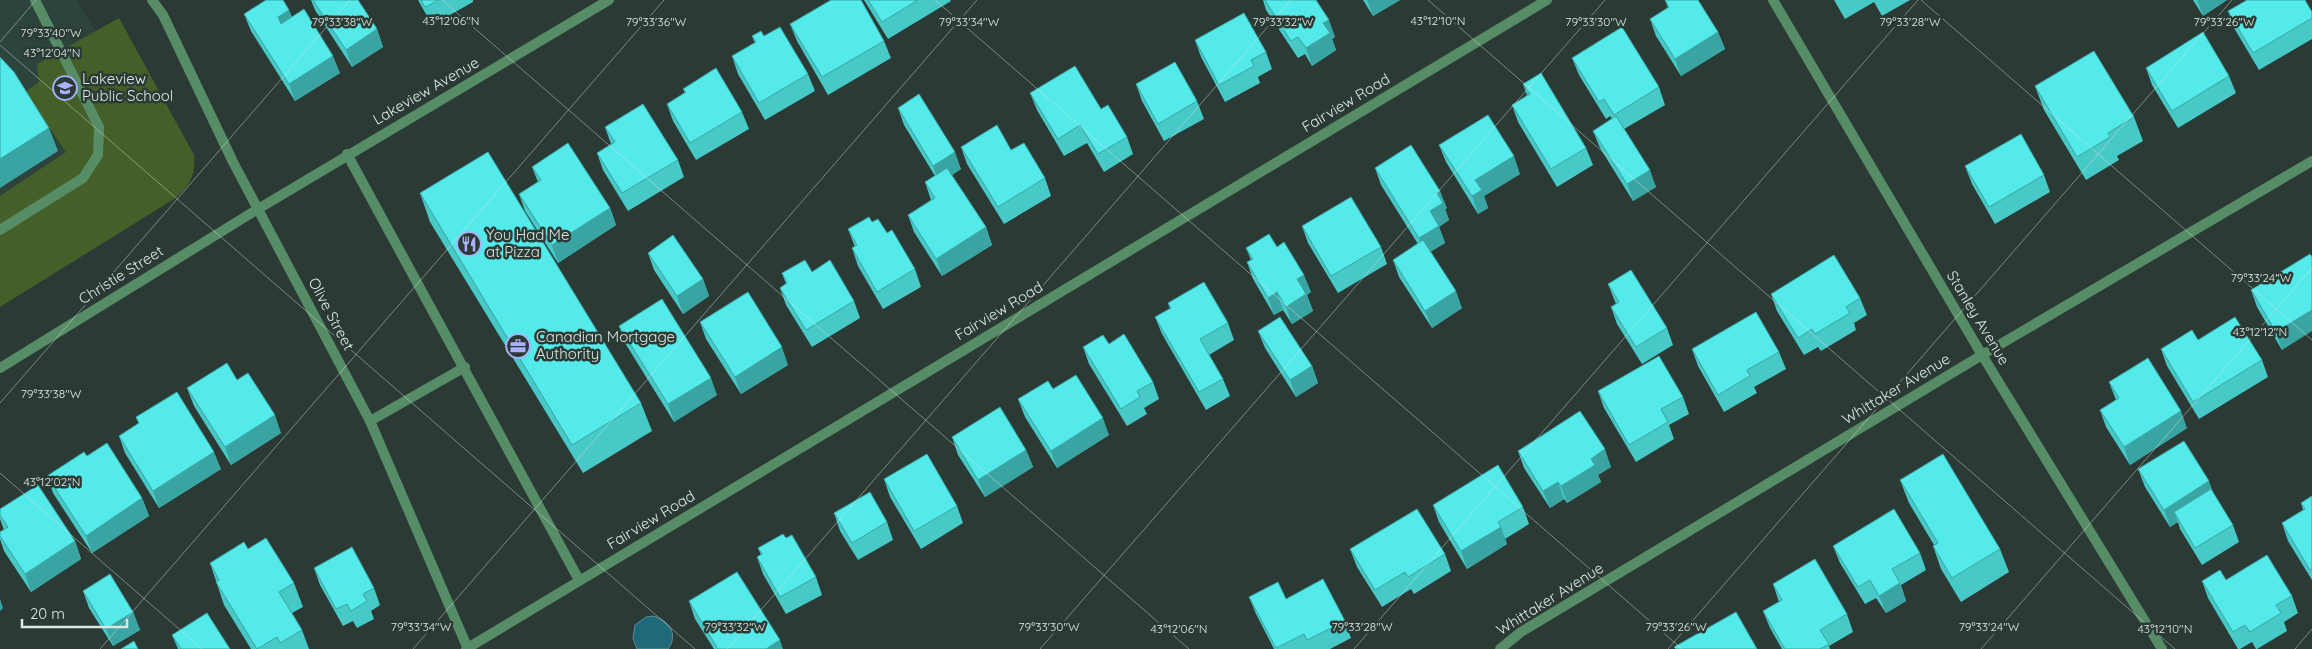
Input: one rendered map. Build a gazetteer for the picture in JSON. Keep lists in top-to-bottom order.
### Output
{
  "streets": {
    "street": [
      "Lakeview Avenue",
      "Fairview Road",
      "Christie Street",
      "Olive Street",
      "Stanley Avenue",
      "Whittaker Avenue"
    ]
  },
  "crossings": [
    ["Lakeview Avenue", "Christie Street"],
    ["Lakeview Avenue", "Olive Street"],
    ["Fairview Road", "Olive Street"],
    ["Christie Street", "Olive Street"],
    ["Stanley Avenue", "Whittaker Avenue"]
  ],
  "places": {
    "school or university": ["Lakeview Public School"],
    "restaurant": ["You Had Me at Pizza"],
    "office": ["Canadian Mortgage Authority"]
  },
  "scale_bar": "20 m",
  "coordinates": [
    "43°12'06\"N",
    "43°12'10\"N",
    "79°33'36\"W",
    "79°33'34\"W",
    "79°33'32\"W",
    "79°33'30\"W",
    "79°33'28\"W",
    "79°33'26\"W",
    "79°33'38\"W",
    "79°33'40\"W",
    "43°12'04\"N",
    "79°33'24\"W",
    "43°12'12\"N",
    "43°12'02\"N"
  ]
}
